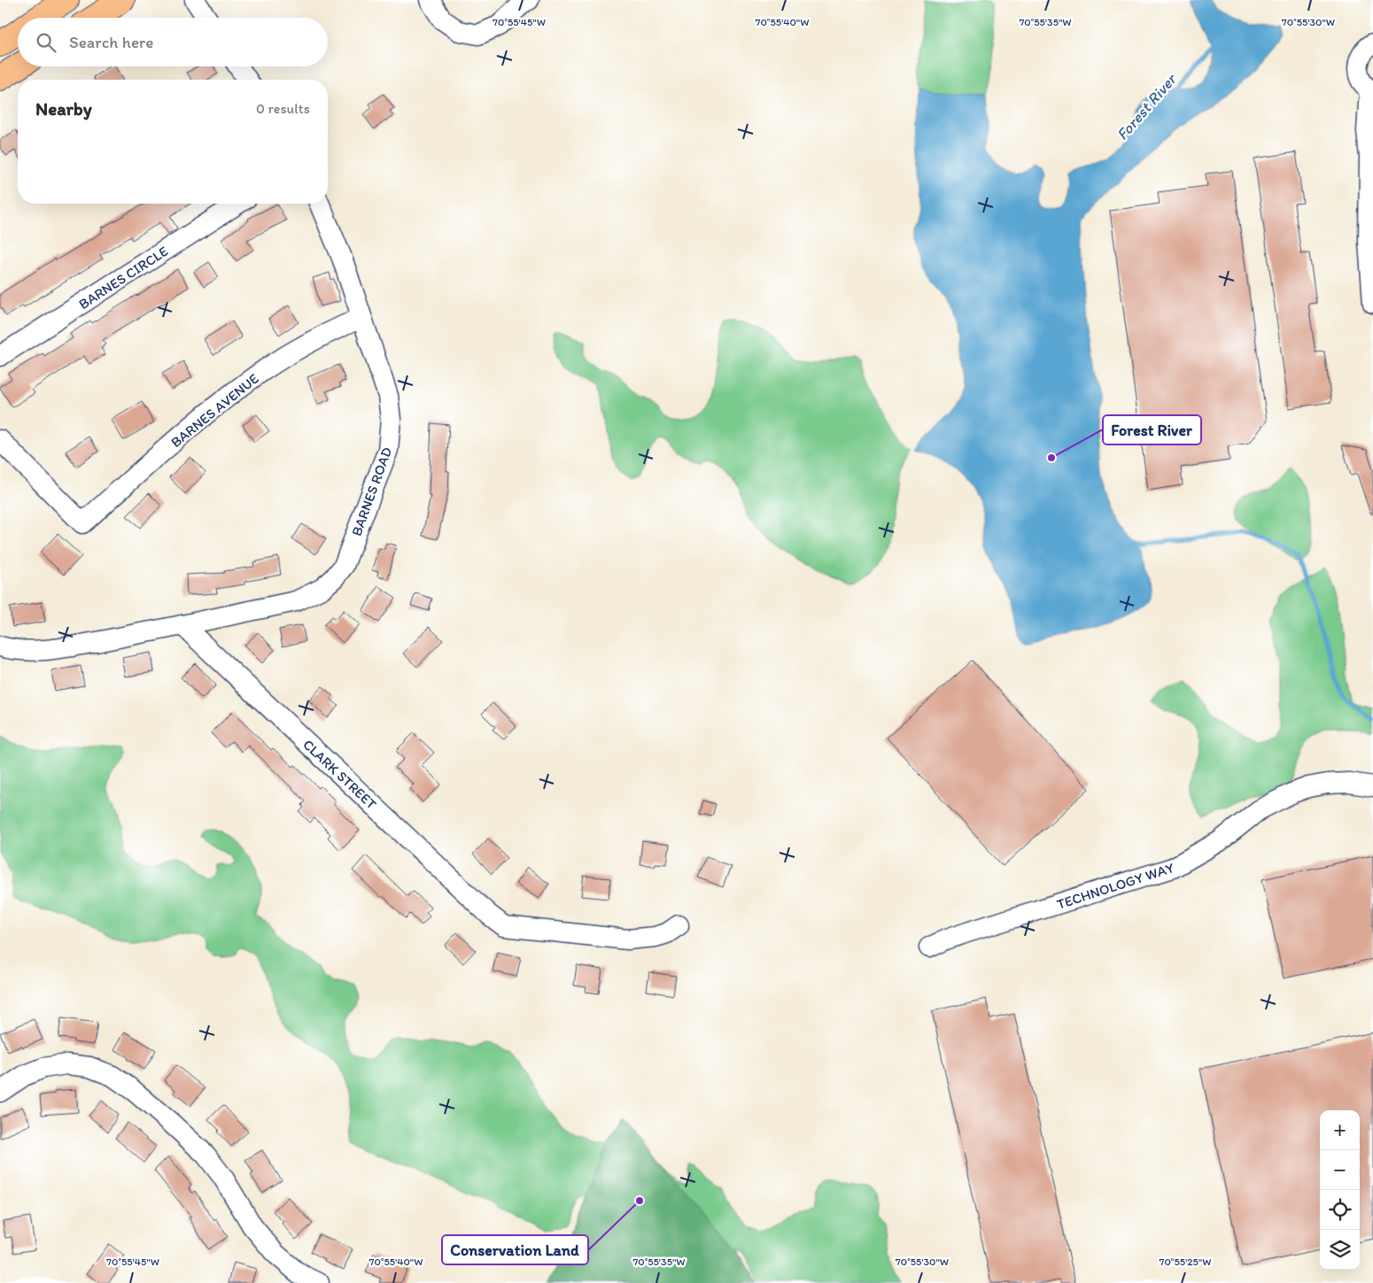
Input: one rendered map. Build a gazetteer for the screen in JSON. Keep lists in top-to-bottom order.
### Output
{
  "streets": {
    "street": [
      "BARNES CIRCLE",
      "BARNES AVENUE",
      "BARNES ROAD",
      "CLARK STREET",
      "TECHNOLOGY WAY"
    ]
  },
  "crossings": [
    ["BARNES AVENUE", "BARNES ROAD"],
    ["BARNES ROAD", "CLARK STREET"]
  ],
  "water": ["Forest River"],
  "places": ["Forest River", "Conservation Land"],
  "page": {
    "search": "Search here",
    "heading": ["Nearby", "0 results"],
    "map_buttons": ["+", "−"]
  },
  "coordinates": [
    "70°55'45\"W",
    "70°55'40\"W",
    "70°55'35\"W",
    "70°55'30\"W",
    "70°55'25\"W"
  ]
}
